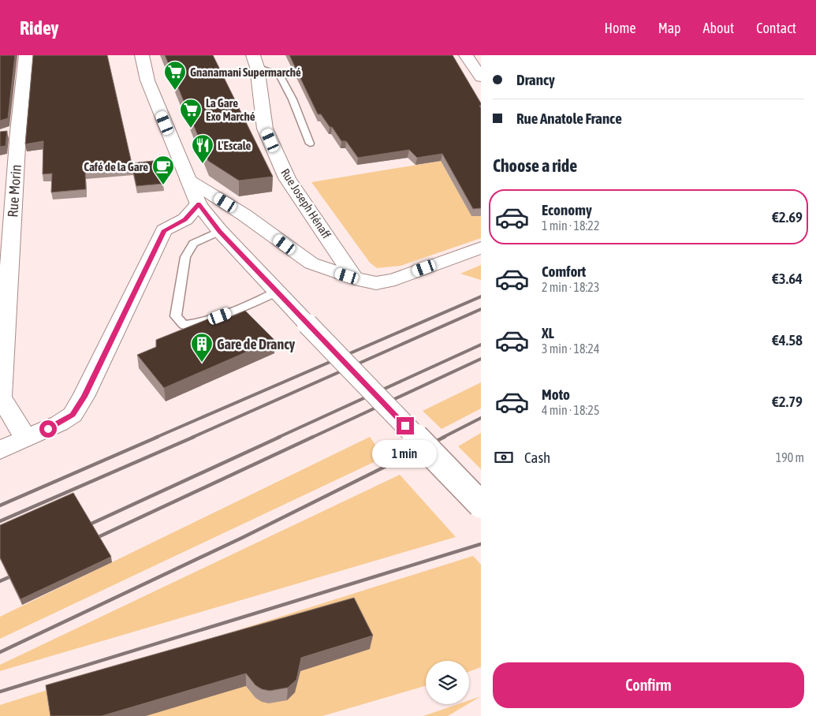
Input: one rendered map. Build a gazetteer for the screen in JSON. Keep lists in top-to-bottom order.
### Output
{
  "streets": {
    "street": ["Rue Morin", "Rue Joseph Hénaff"]
  },
  "places": {
    "supermarket": ["Gnanamani Supermarché", "La Gare Exo Marché"],
    "restaurant": ["L'Escale"],
    "cafe": ["Café de la Gare"],
    "building": ["Gare de Drancy"]
  },
  "page": {
    "header": "Ridey",
    "nav": [
      "Home",
      "Map",
      "About",
      "Contact"
    ],
    "banner": ["Drancy", "Rue Anatole France"],
    "heading": "Choose a ride",
    "list": [
      {
        "name": "Economy",
        "note": "1 min · 18:22",
        "value": "€2.69"
      },
      {
        "name": "Comfort",
        "note": "2 min · 18:23",
        "value": "€3.64"
      },
      {
        "name": "XL",
        "note": "3 min · 18:24",
        "value": "€4.58"
      },
      {
        "name": "Moto",
        "note": "4 min · 18:25",
        "value": "€2.79"
      }
    ],
    "pay": ["Cash", "190 m"],
    "bubble": "1 min",
    "buttons": "Confirm"
  }
}
